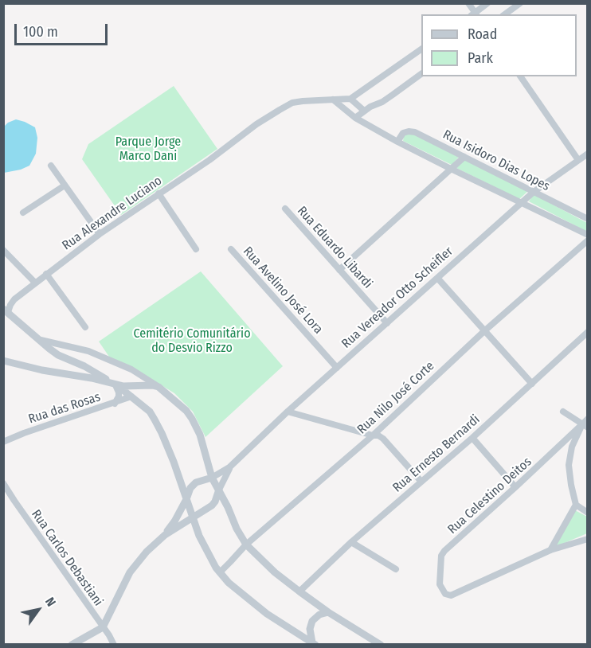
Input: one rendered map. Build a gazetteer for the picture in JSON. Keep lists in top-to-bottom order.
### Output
{
  "streets": {
    "street": [
      "Rua Isidoro Dias Lopes",
      "Rua Alexandre Luciano",
      "Rua Eduardo Libardi",
      "Rua Avelino José Lora",
      "Rua Vereador Otto Scheifler",
      "Rua Nilo José Corte",
      "Rua das Rosas",
      "Rua Ernesto Bernardi",
      "Rua Celestino Deitos",
      "Rua Carlos Debastiani"
    ]
  },
  "crossings": [
    ["Rua Isidoro Dias Lopes", "Rua Alexandre Luciano"],
    ["Rua Isidoro Dias Lopes", "Rua Vereador Otto Scheifler"],
    ["Rua Eduardo Libardi", "Rua Vereador Otto Scheifler"],
    ["Rua Avelino José Lora", "Rua Vereador Otto Scheifler"]
  ],
  "parks": ["Parque Jorge Marco Dani", "Cemitério Comunitário do Desvio Rizzo"],
  "legend": ["Road", "Park"],
  "scale_bar": "100 m",
  "north": "top right"
}
